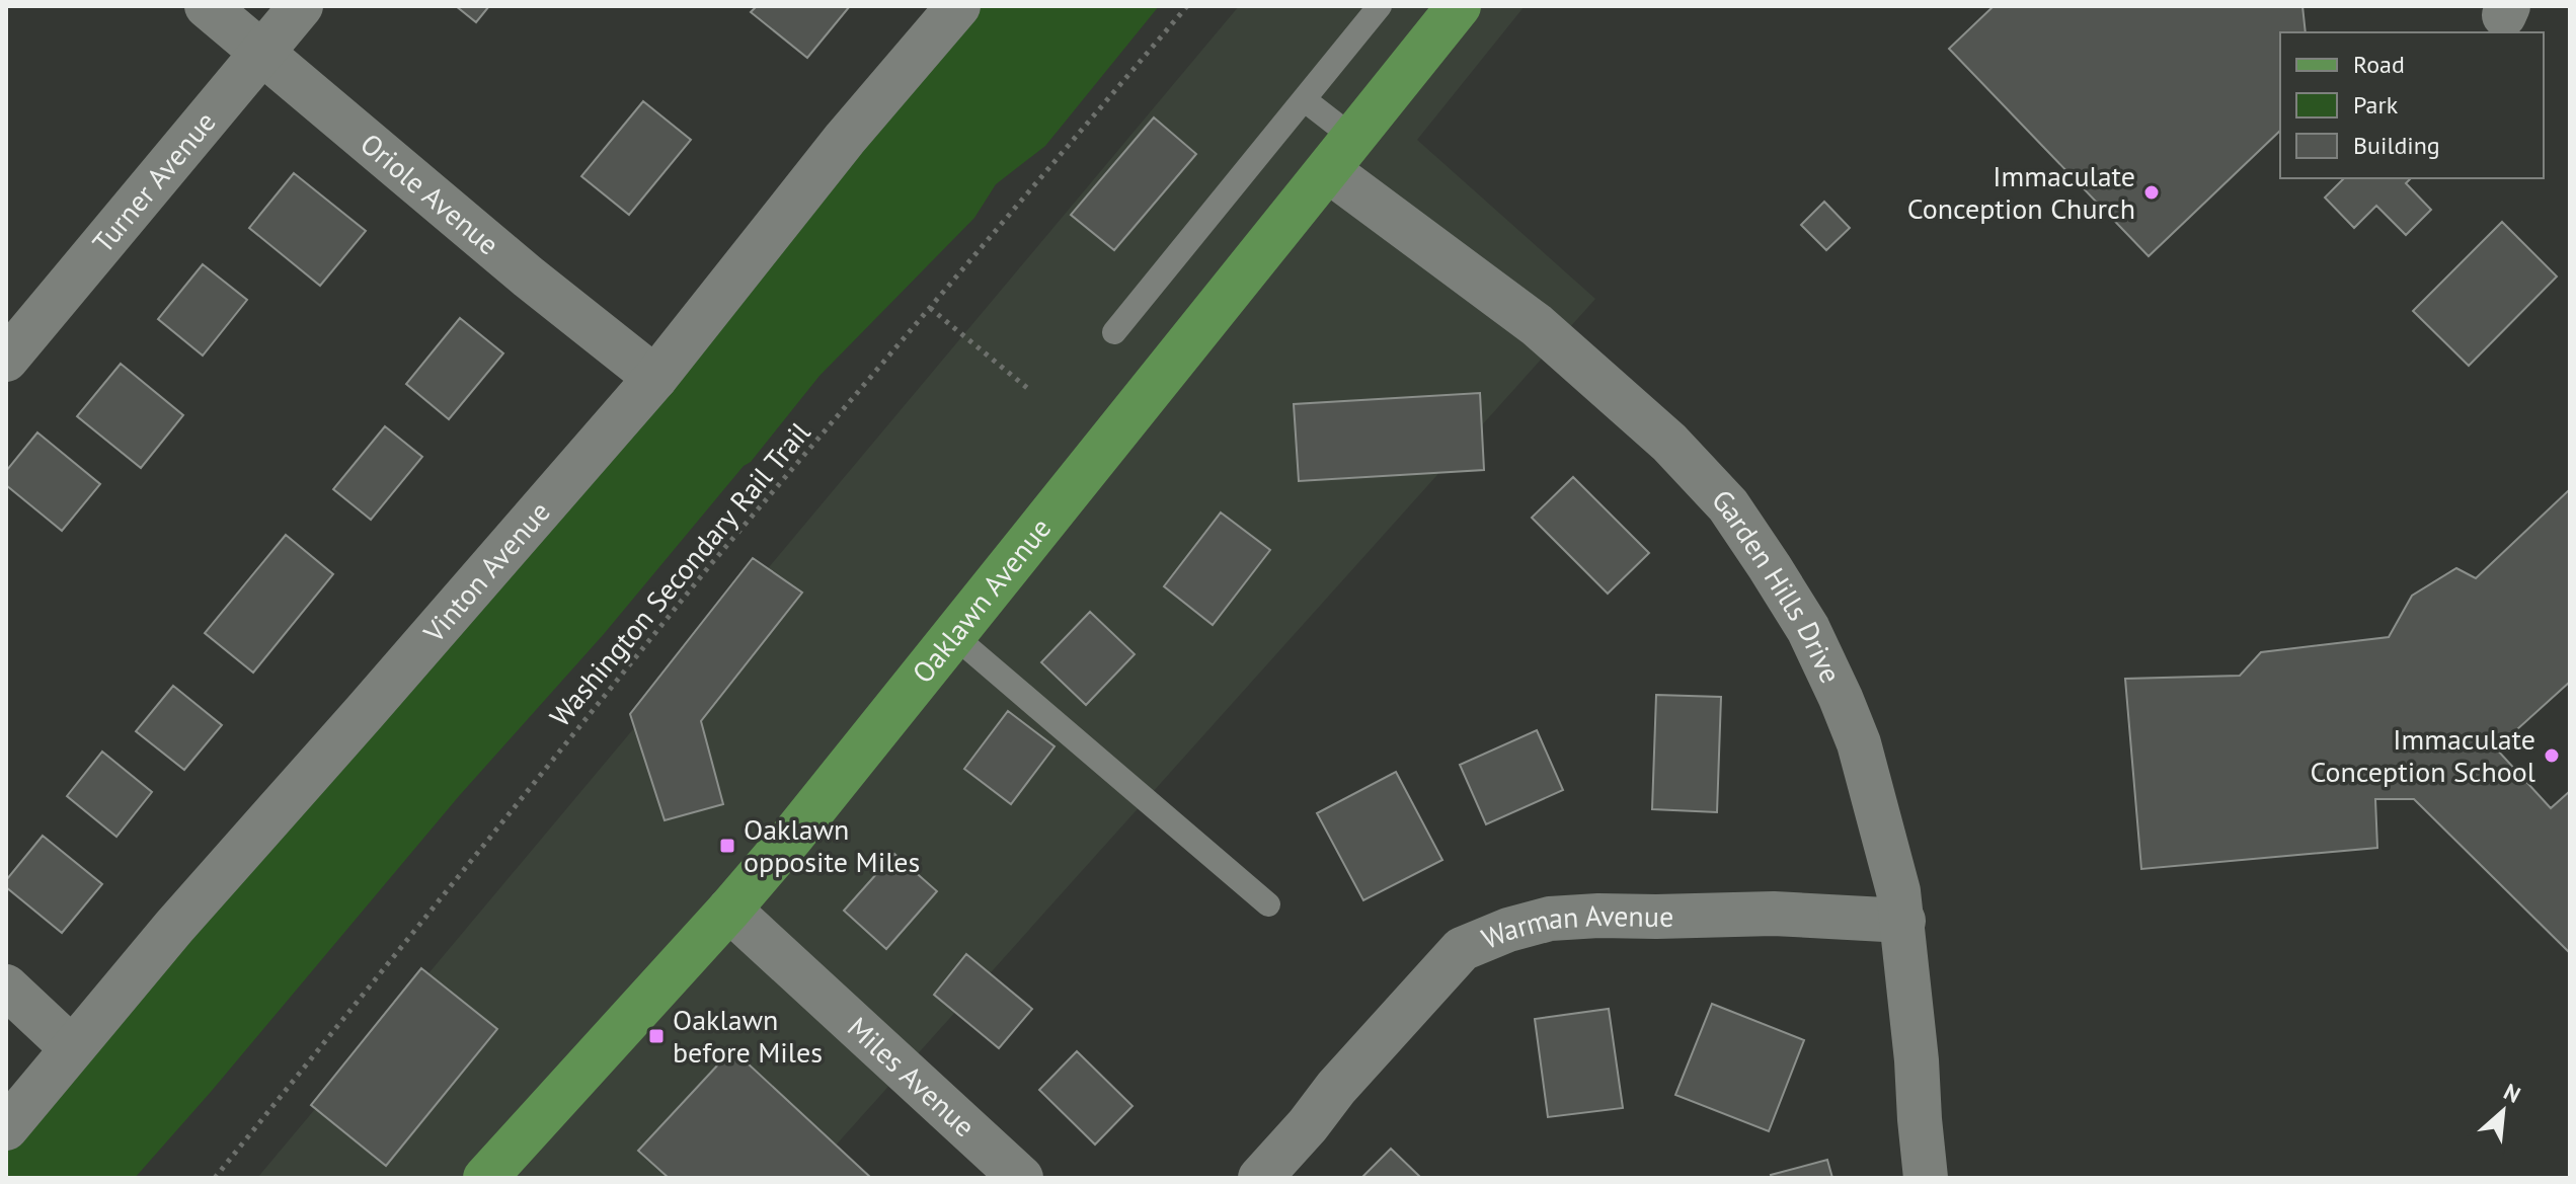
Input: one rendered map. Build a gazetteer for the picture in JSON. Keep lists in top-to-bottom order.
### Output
{
  "streets": {
    "main road": ["Oaklawn Avenue"],
    "street": [
      "Turner Avenue",
      "Oriole Avenue",
      "Vinton Avenue",
      "Garden Hills Drive",
      "Warman Avenue",
      "Miles Avenue"
    ],
    "path": ["Washington Secondary Rail Trail"]
  },
  "crossings": [
    ["Turner Avenue", "Oriole Avenue"],
    ["Oriole Avenue", "Vinton Avenue"],
    ["Garden Hills Drive", "Oaklawn Avenue"],
    ["Garden Hills Drive", "Warman Avenue"],
    ["Oaklawn Avenue", "Miles Avenue"]
  ],
  "places": {
    "other": ["Immaculate Conception Church", "Immaculate Conception School"],
    "transit": ["Oaklawn opposite Miles", "Oaklawn before Miles"]
  },
  "legend": ["Road", "Park", "Building"],
  "north": "top right"
}
